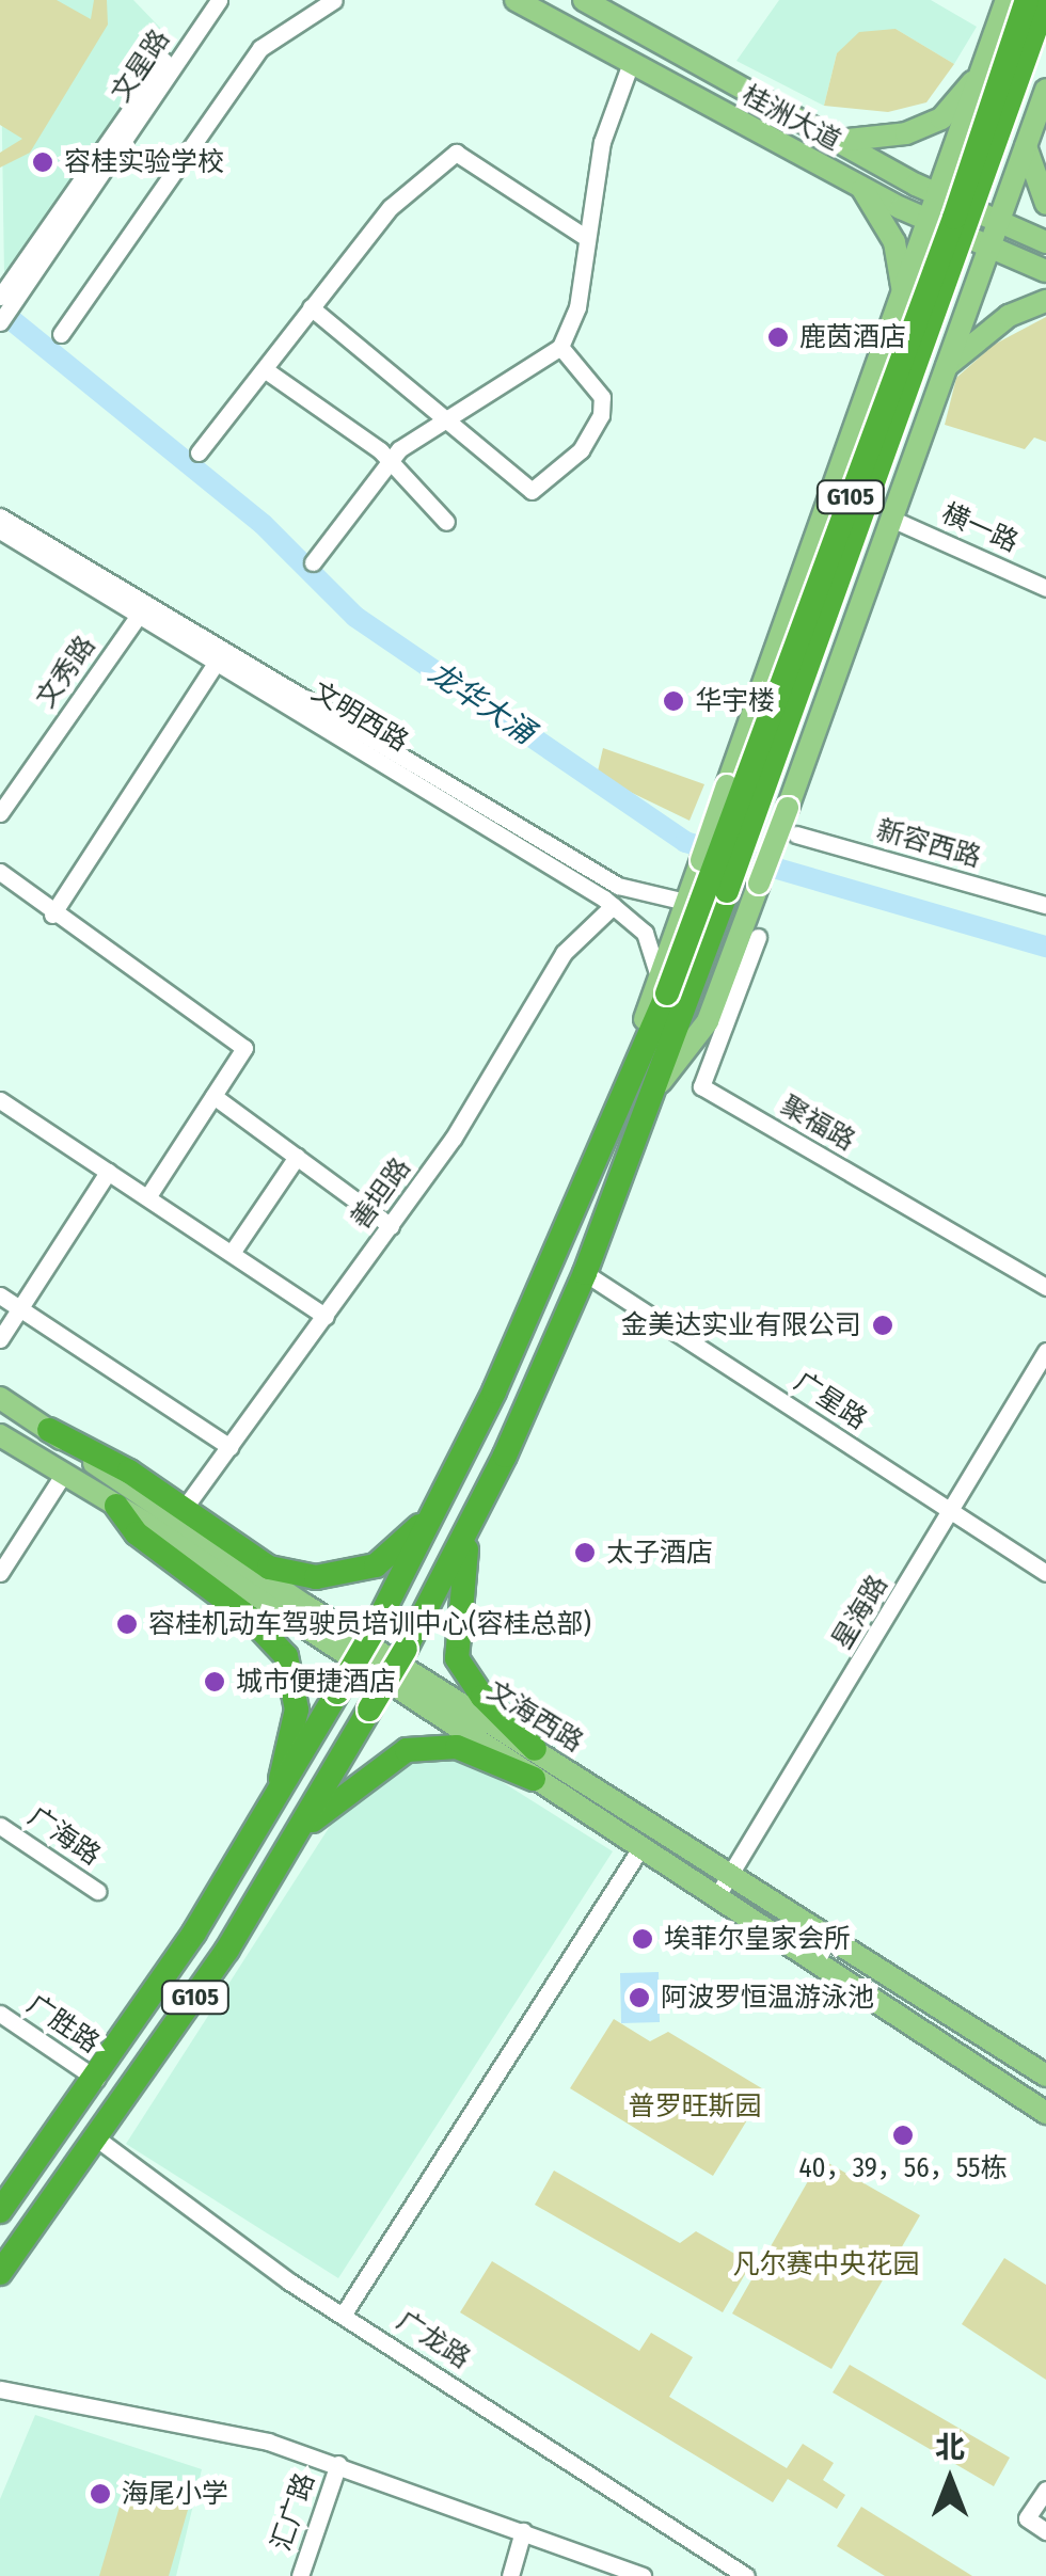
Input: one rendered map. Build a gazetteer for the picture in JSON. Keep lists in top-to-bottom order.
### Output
{
  "streets": {
    "highway": ["G105"],
    "main road": ["桂洲大道", "文海西路"],
    "street": [
      "文星路",
      "横一路",
      "文秀路",
      "文明西路",
      "新容西路",
      "聚福路",
      "善坦路",
      "广星路",
      "星海路",
      "广海路",
      "广胜路",
      "广龙路",
      "汇广路"
    ]
  },
  "crossings": [
    ["G105", "文明西路"],
    ["G105", "广星路"],
    ["G105", "广胜路"],
    ["G105", "广龙路"],
    ["文秀路", "文明西路"],
    ["文明西路", "善坦路"],
    ["广星路", "星海路"],
    ["星海路", "文海西路"]
  ],
  "water": ["龙华大涌"],
  "parks": ["普罗旺斯园", "凡尔赛中央花园"],
  "places": [
    "容桂实验学校",
    "鹿茵酒店",
    "华宇楼",
    "金美达实业有限公司",
    "太子酒店",
    "容桂机动车驾驶员培训中心(容桂总部)",
    "城市便捷酒店",
    "埃菲尔皇家会所",
    "阿波罗恒温游泳池",
    "40，39，56，55栋",
    "海尾小学"
  ],
  "north": "top"
}
